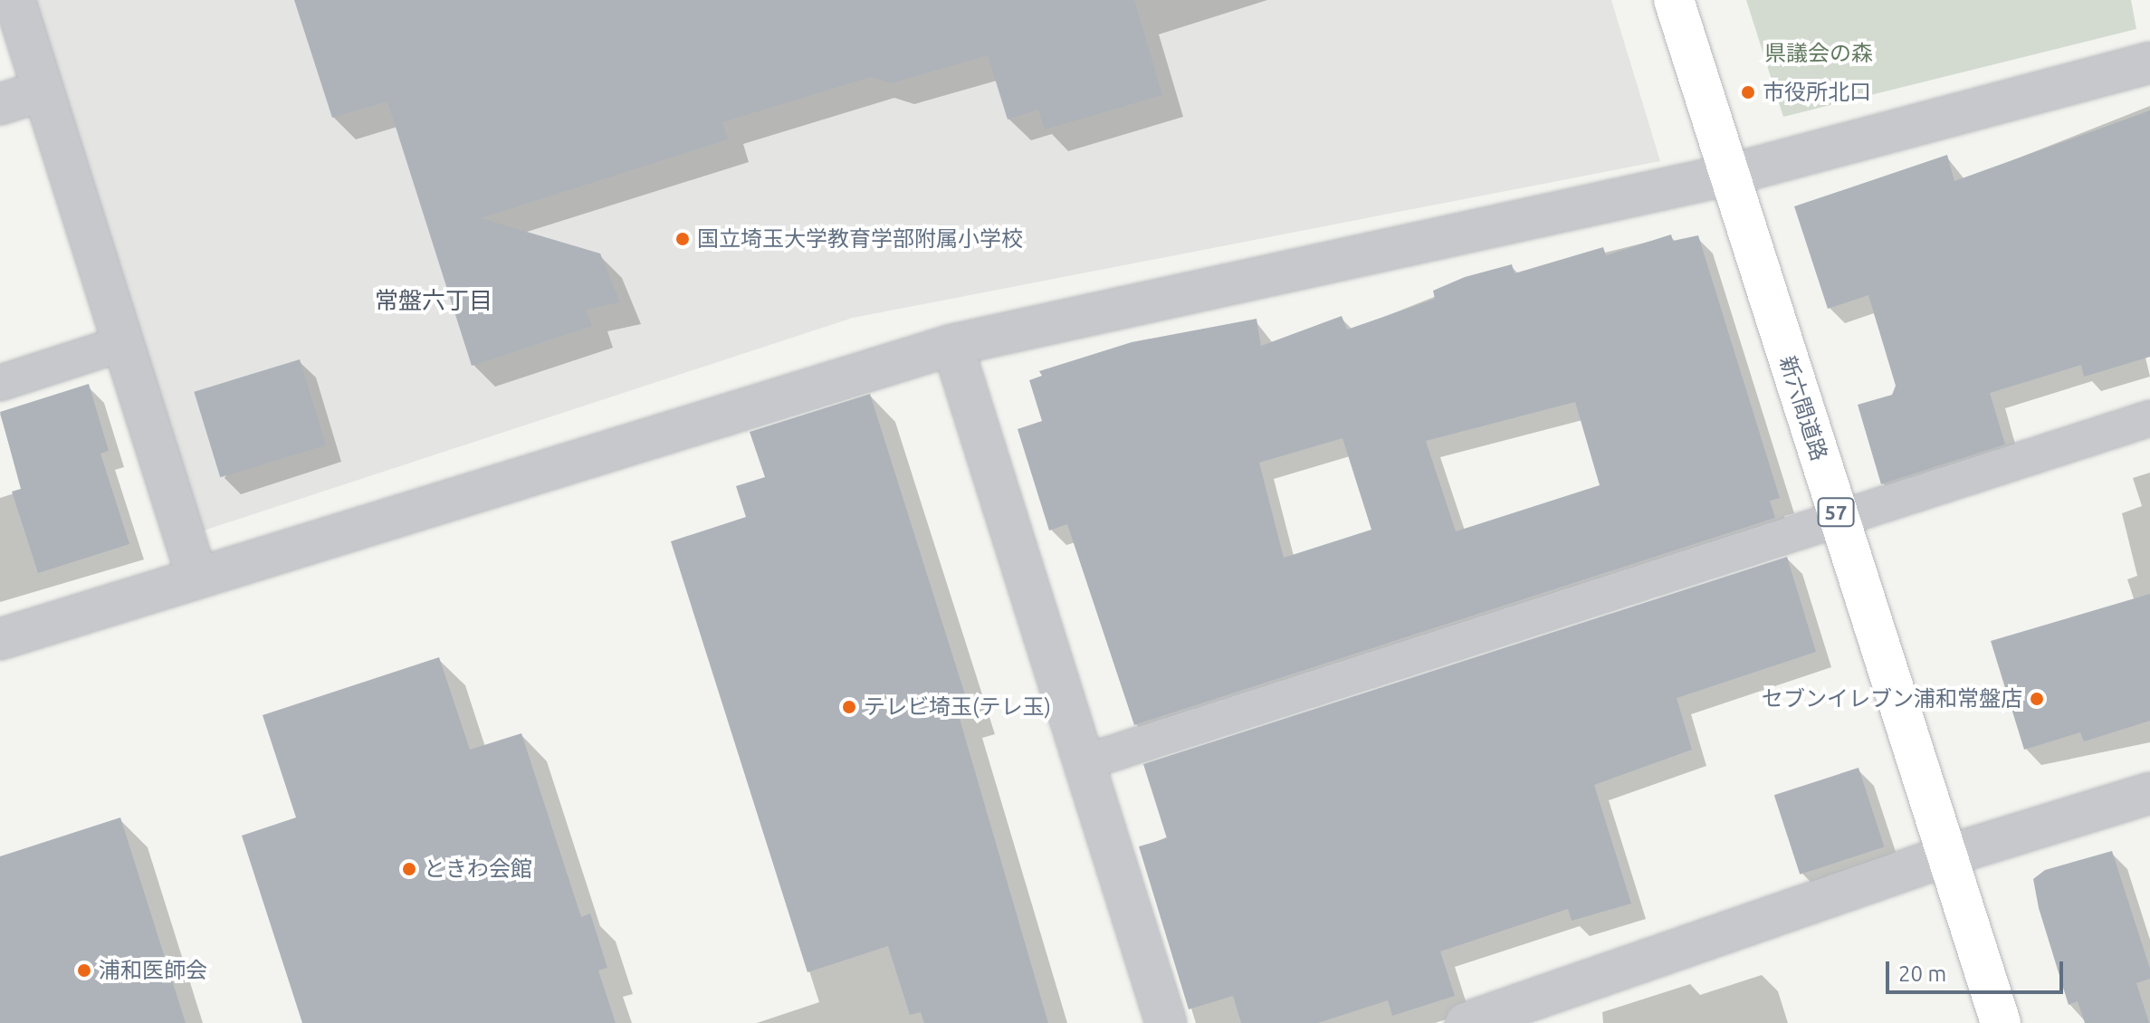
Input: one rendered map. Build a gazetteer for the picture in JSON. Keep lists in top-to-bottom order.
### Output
{
  "streets": {
    "main road": ["新六間道路", "57"]
  },
  "districts": ["常盤六丁目"],
  "parks": ["県議会の森"],
  "places": [
    "市役所北口",
    "国立埼玉大学教育学部附属小学校",
    "セブンイレブン浦和常盤店",
    "テレビ埼玉(テレ玉)",
    "ときわ会館",
    "浦和医師会"
  ],
  "scale_bar": "20 m"
}
